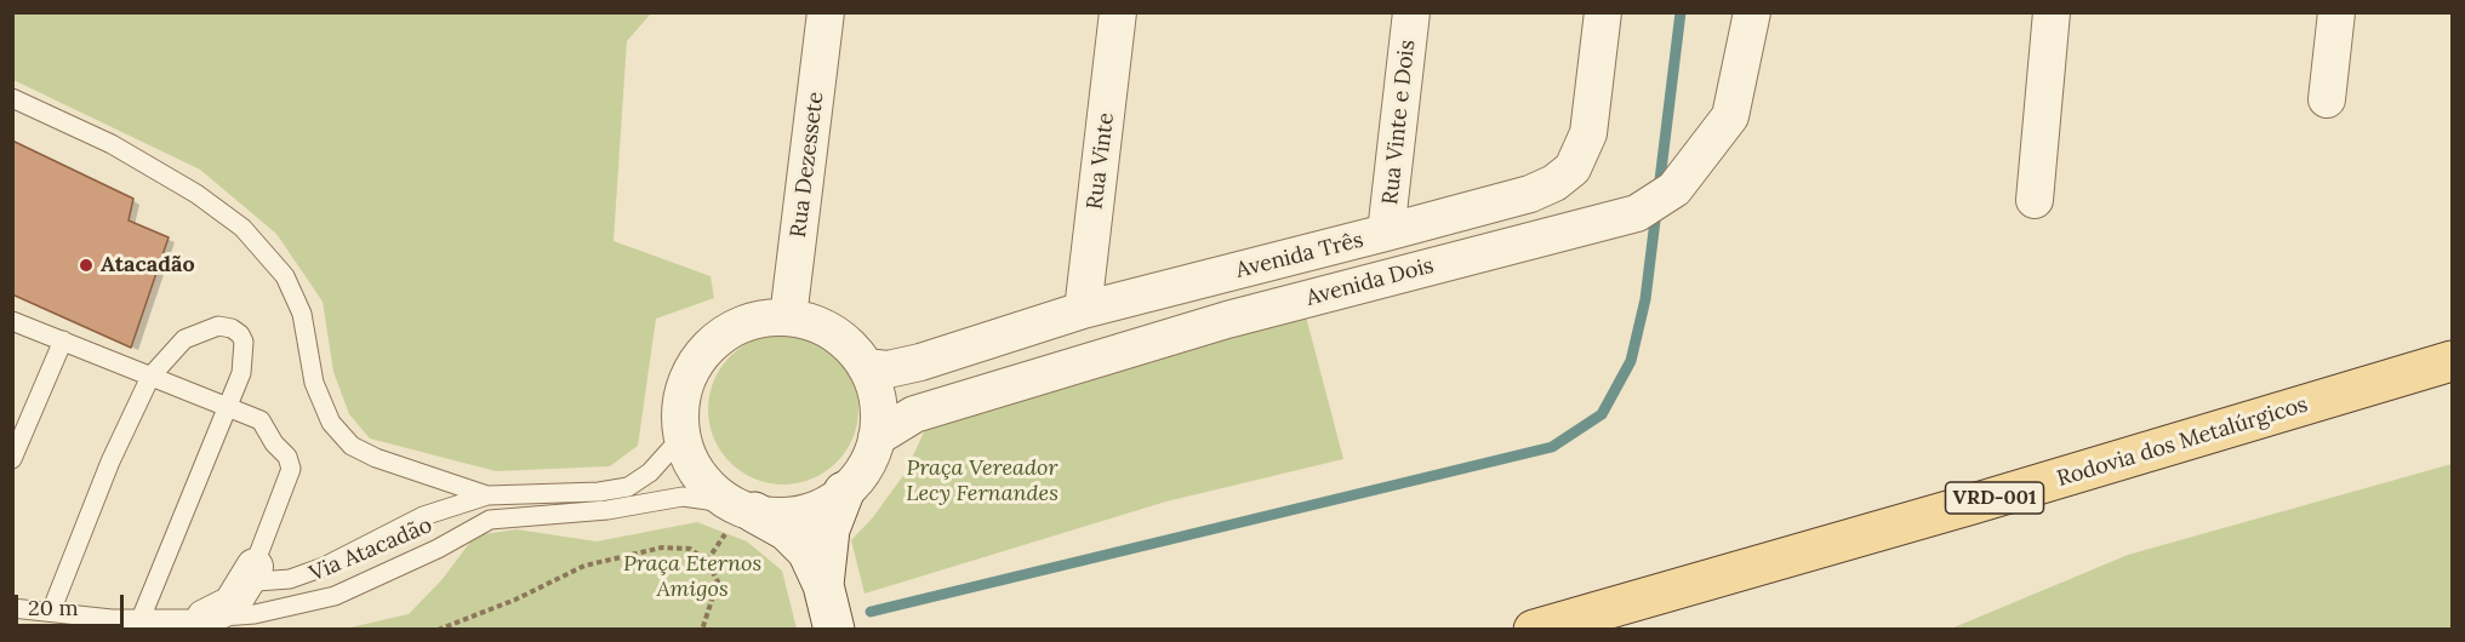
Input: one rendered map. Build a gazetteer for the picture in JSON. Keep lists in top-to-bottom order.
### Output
{
  "streets": {
    "main road": ["Rodovia dos Metalúrgicos", "VRD-001"],
    "street": [
      "Rua Vinte e Dois",
      "Rua Vinte",
      "Rua Dezessete",
      "Avenida Três",
      "Avenida Dois"
    ],
    "lane": ["Via Atacadão"]
  },
  "crossings": [
    ["Rua Vinte e Dois", "Avenida Três"],
    ["Rua Vinte", "Avenida Três"],
    ["Rua Dezessete", "Avenida Três"],
    ["Rua Dezessete", "Avenida Dois"],
    ["Rua Dezessete", "Via Atacadão"],
    ["Avenida Três", "Avenida Dois"],
    ["Avenida Três", "Via Atacadão"],
    ["Avenida Dois", "Via Atacadão"]
  ],
  "parks": ["Praça Vereador Lecy Fernandes", "Praça Eternos Amigos"],
  "places": ["Atacadão"],
  "scale_bar": "20 m"
}
